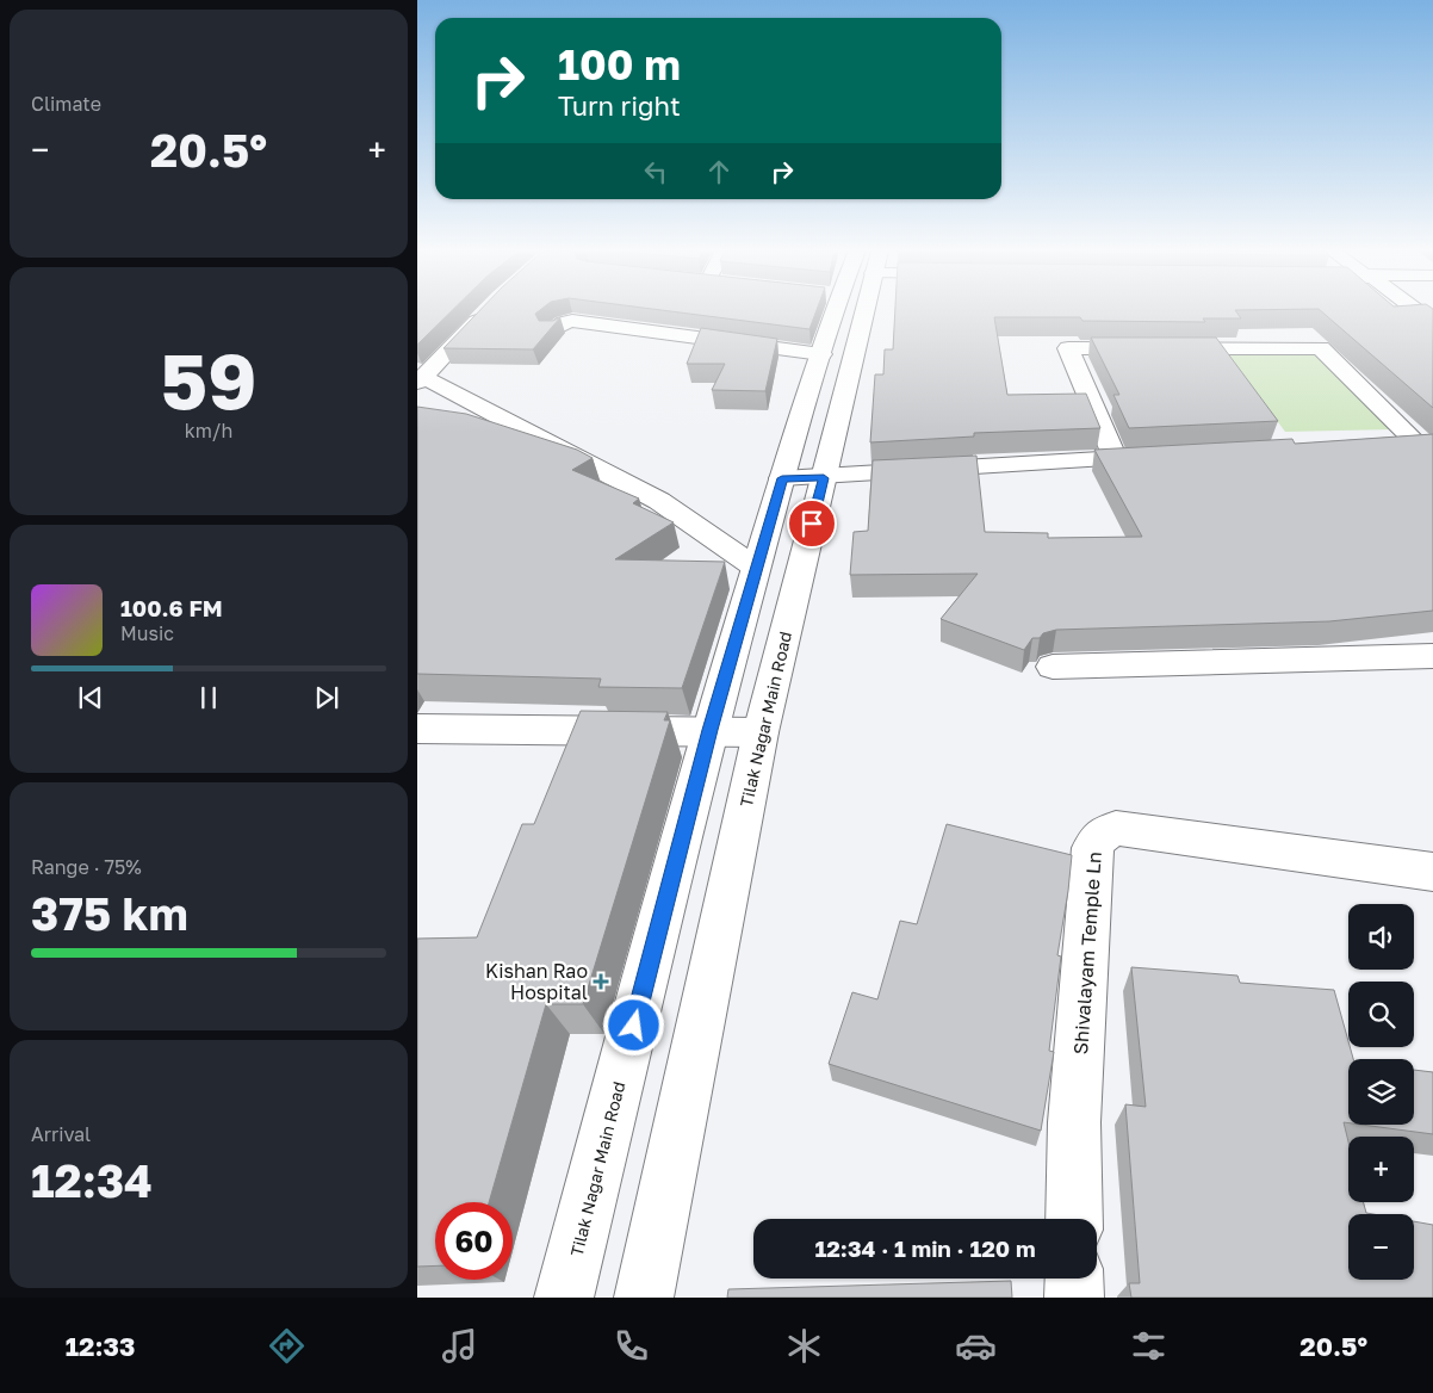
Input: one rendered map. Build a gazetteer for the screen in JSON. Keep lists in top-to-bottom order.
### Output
{
  "streets": {
    "street": ["Tilak Nagar Main Road", "Shivalayam Temple Ln"]
  },
  "places": {
    "health": ["Kishan Rao Hospital"]
  },
  "page": {
    "tile": [
      "Climate",
      ["59", "km/h"],
      ["Range · 75%", "375 km"],
      ["Arrival", "12:34"]
    ],
    "turn": ["100 m", "Turn right"],
    "heat": ["−", "20.5°", "+"],
    "song": ["100.6 FM", "Music"],
    "map_buttons": ["+", "−"],
    "limit": "60",
    "trip": "12:34 · 1 min · 120 m",
    "tabs": ["12:33", "20.5°"]
  }
}
